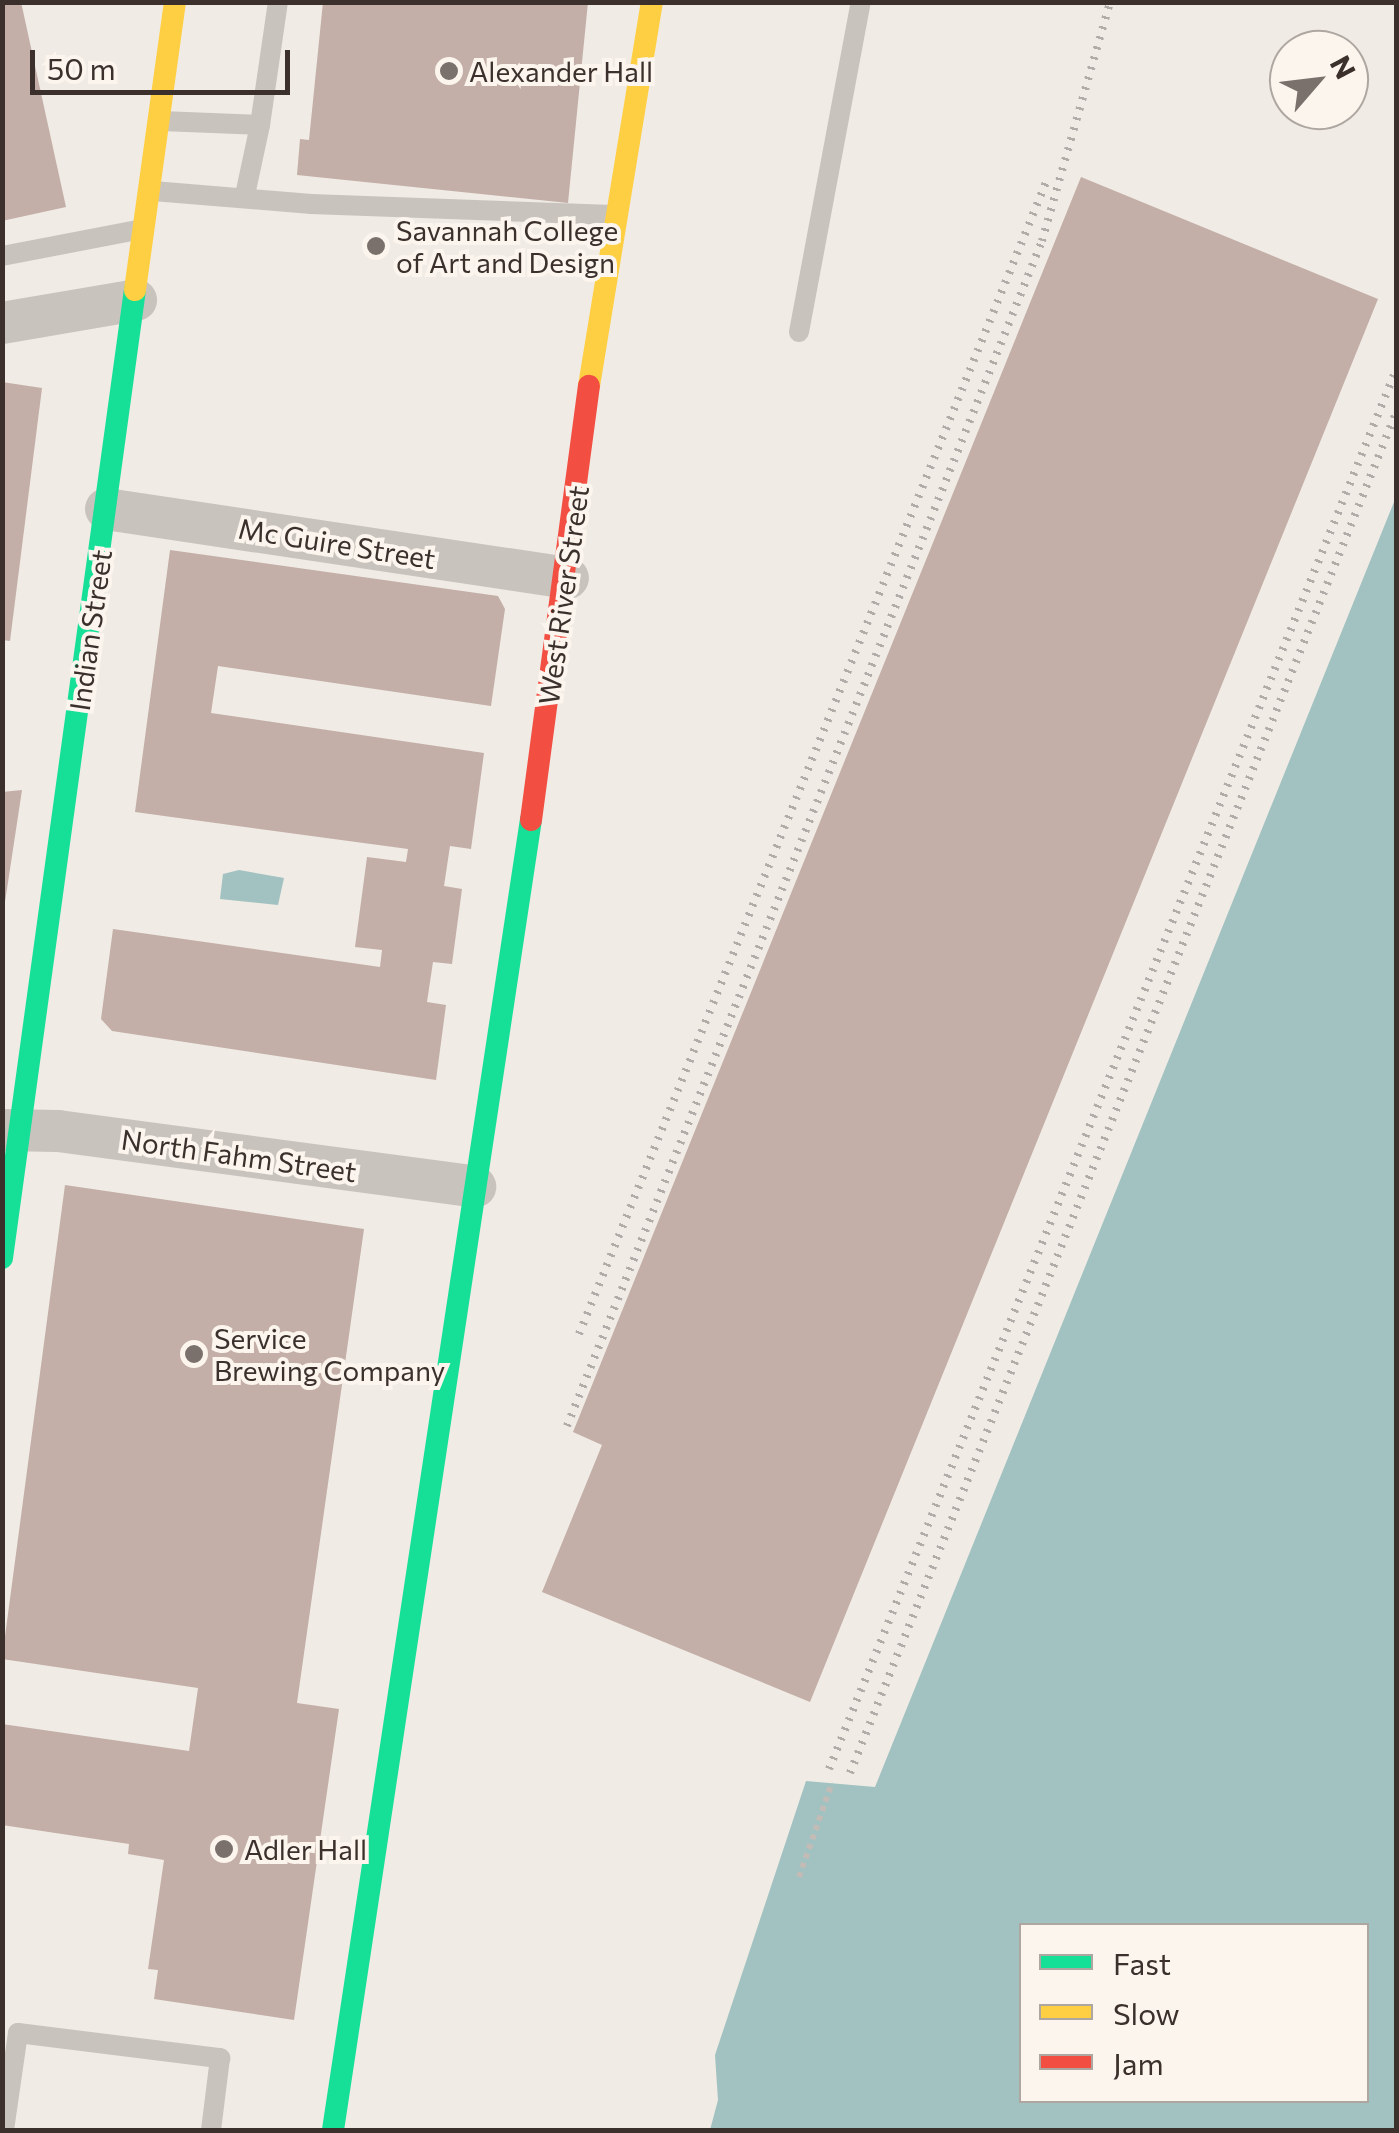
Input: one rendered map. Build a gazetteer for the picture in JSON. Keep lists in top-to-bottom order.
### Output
{
  "streets": {
    "street": [
      "Mc Guire Street",
      "West River Street",
      "Indian Street",
      "North Fahm Street"
    ]
  },
  "crossings": [
    ["Mc Guire Street", "West River Street"],
    ["Mc Guire Street", "Indian Street"],
    ["West River Street", "North Fahm Street"],
    ["Indian Street", "North Fahm Street"]
  ],
  "places": [
    "Alexander Hall",
    "Savannah College of Art and Design",
    "Service Brewing Company",
    "Adler Hall"
  ],
  "legend": ["Fast", "Slow", "Jam"],
  "scale_bar": "50 m",
  "north": "top right"
}
